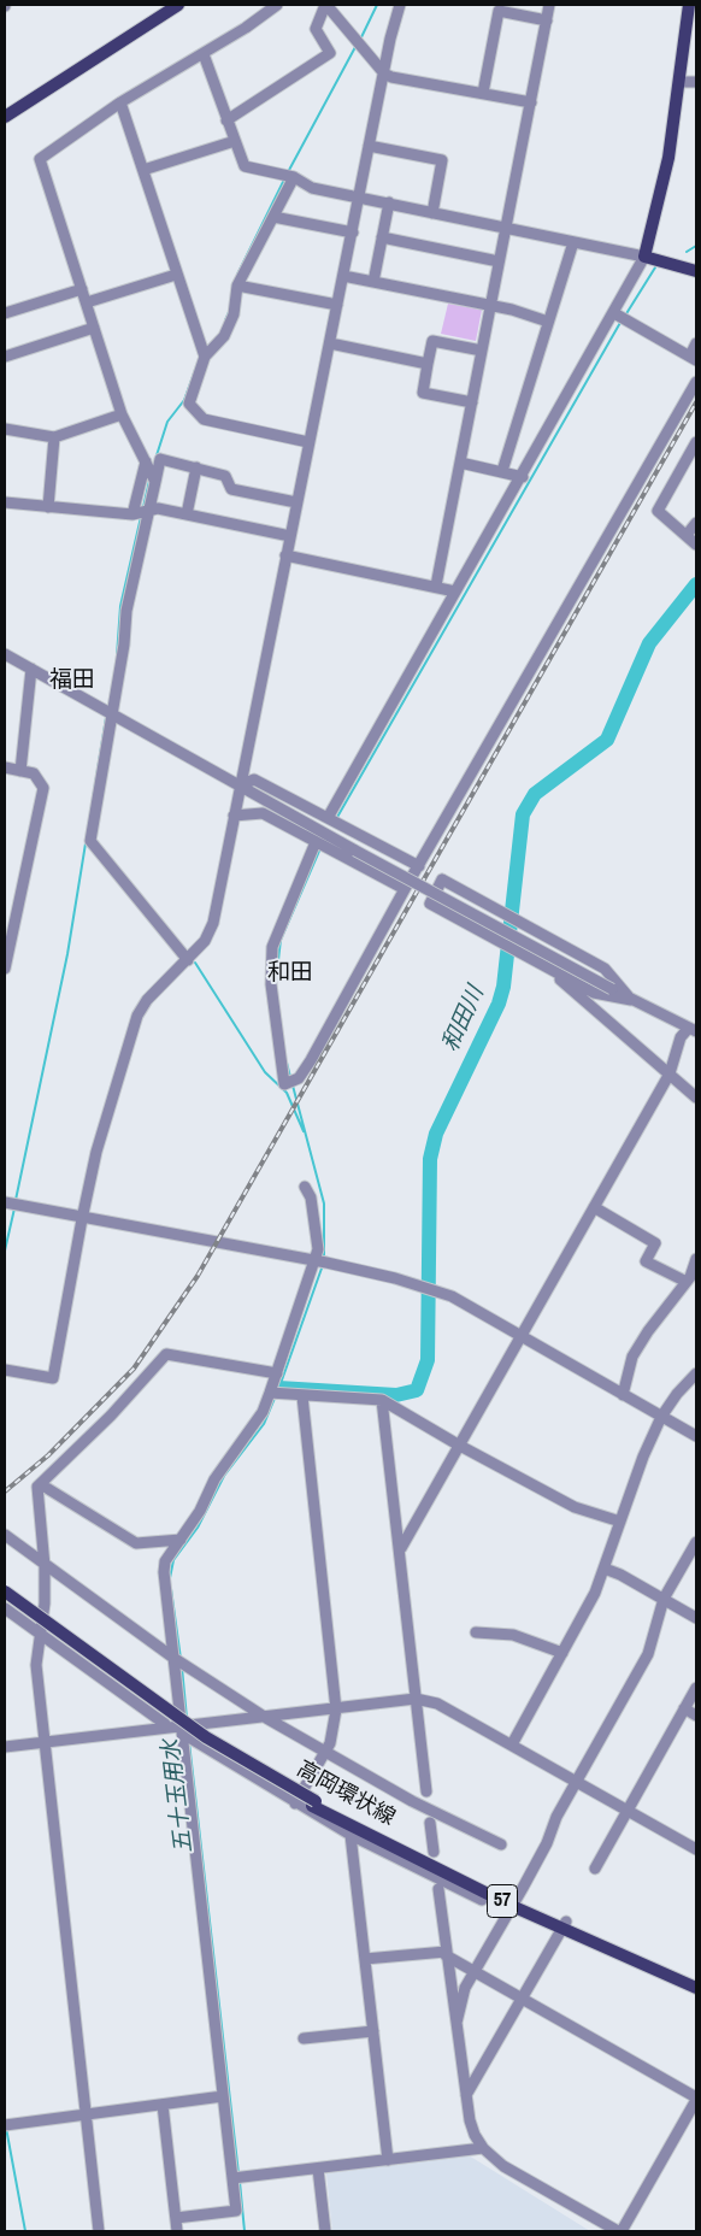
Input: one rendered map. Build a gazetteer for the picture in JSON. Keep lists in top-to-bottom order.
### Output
{
  "streets": {
    "main road": ["高岡環状線", "57"]
  },
  "districts": ["福田", "和田"],
  "water": ["和田川", "五十玉用水"]
}
